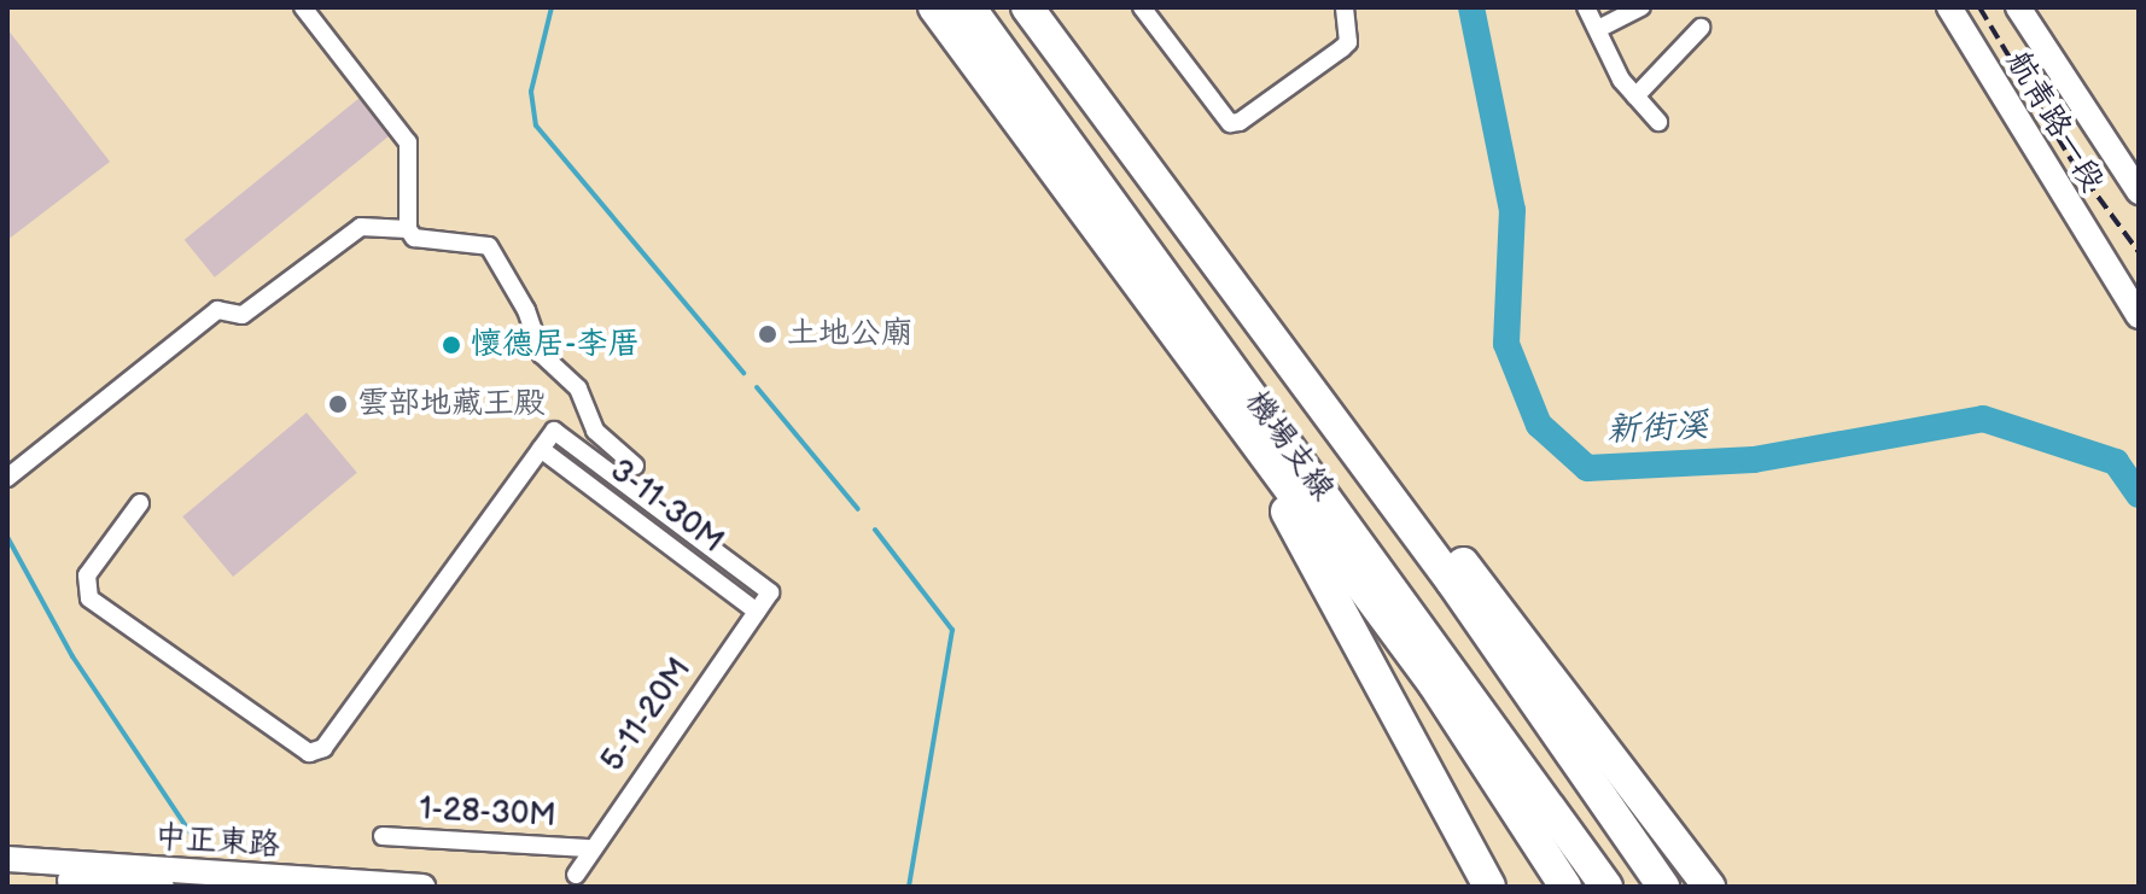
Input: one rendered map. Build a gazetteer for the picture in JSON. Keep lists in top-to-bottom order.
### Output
{
  "streets": {
    "highway": ["機場支線"],
    "street": [
      "航青路一段",
      "3-11-30M",
      "5-11-20M",
      "1-28-30M",
      "中正東路"
    ]
  },
  "crossings": [
    ["3-11-30M", "5-11-20M"],
    ["5-11-20M", "1-28-30M"]
  ],
  "water": ["新街溪"],
  "places": ["土地公廟", "懷德居-李厝", "雲部地藏王殿"]
}
